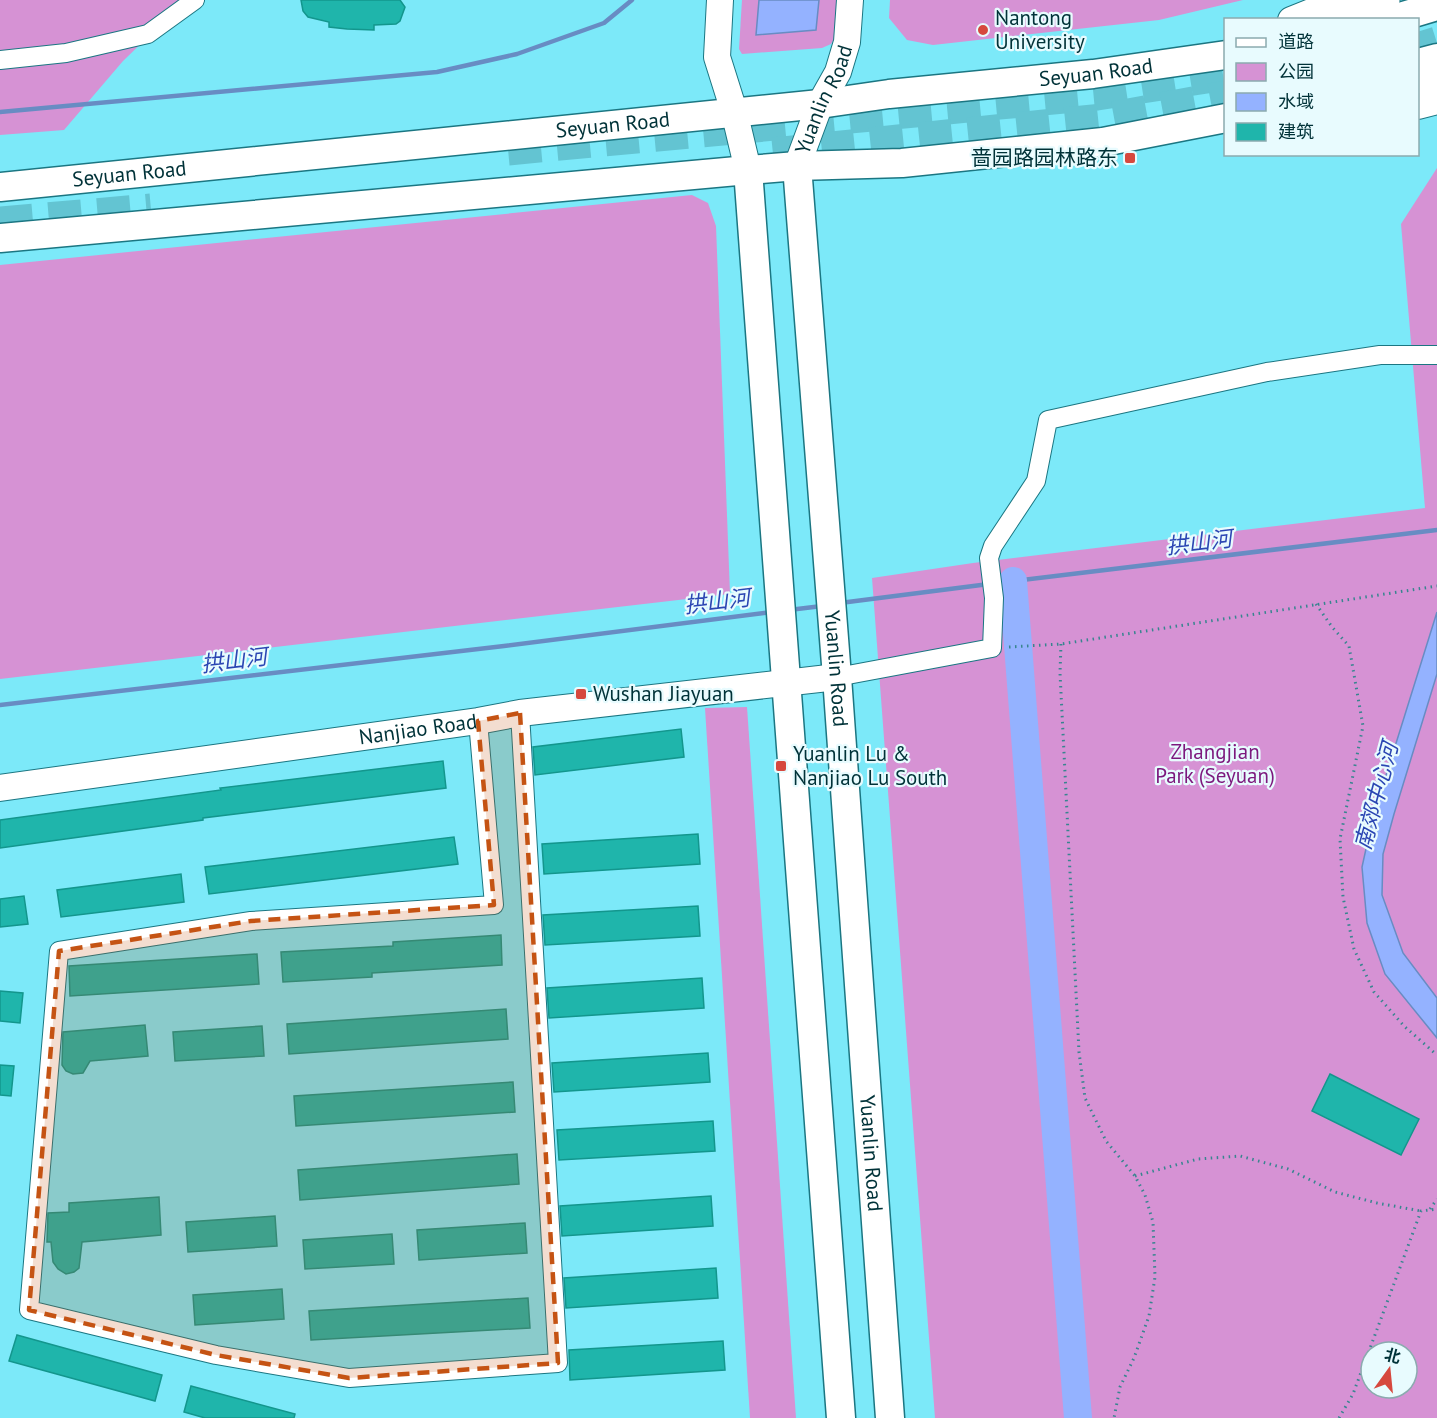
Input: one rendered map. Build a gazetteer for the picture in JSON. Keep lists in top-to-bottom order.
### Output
{
  "streets": {
    "main road": ["Seyuan Road", "Yuanlin Road"],
    "street": ["Nanjiao Road"]
  },
  "crossings": [
    ["Seyuan Road", "Yuanlin Road"],
    ["Yuanlin Road", "Nanjiao Road"]
  ],
  "water": ["拱山河", "南郊中心河"],
  "parks": ["Zhangjian Park (Seyuan)"],
  "places": {
    "other": ["Nantong University"],
    "transit": ["啬园路园林路东", "Wushan Jiayuan", "Yuanlin Lu & Nanjiao Lu South"]
  },
  "legend": [
    "道路",
    "公园",
    "水域",
    "建筑"
  ],
  "north": "top"
}
